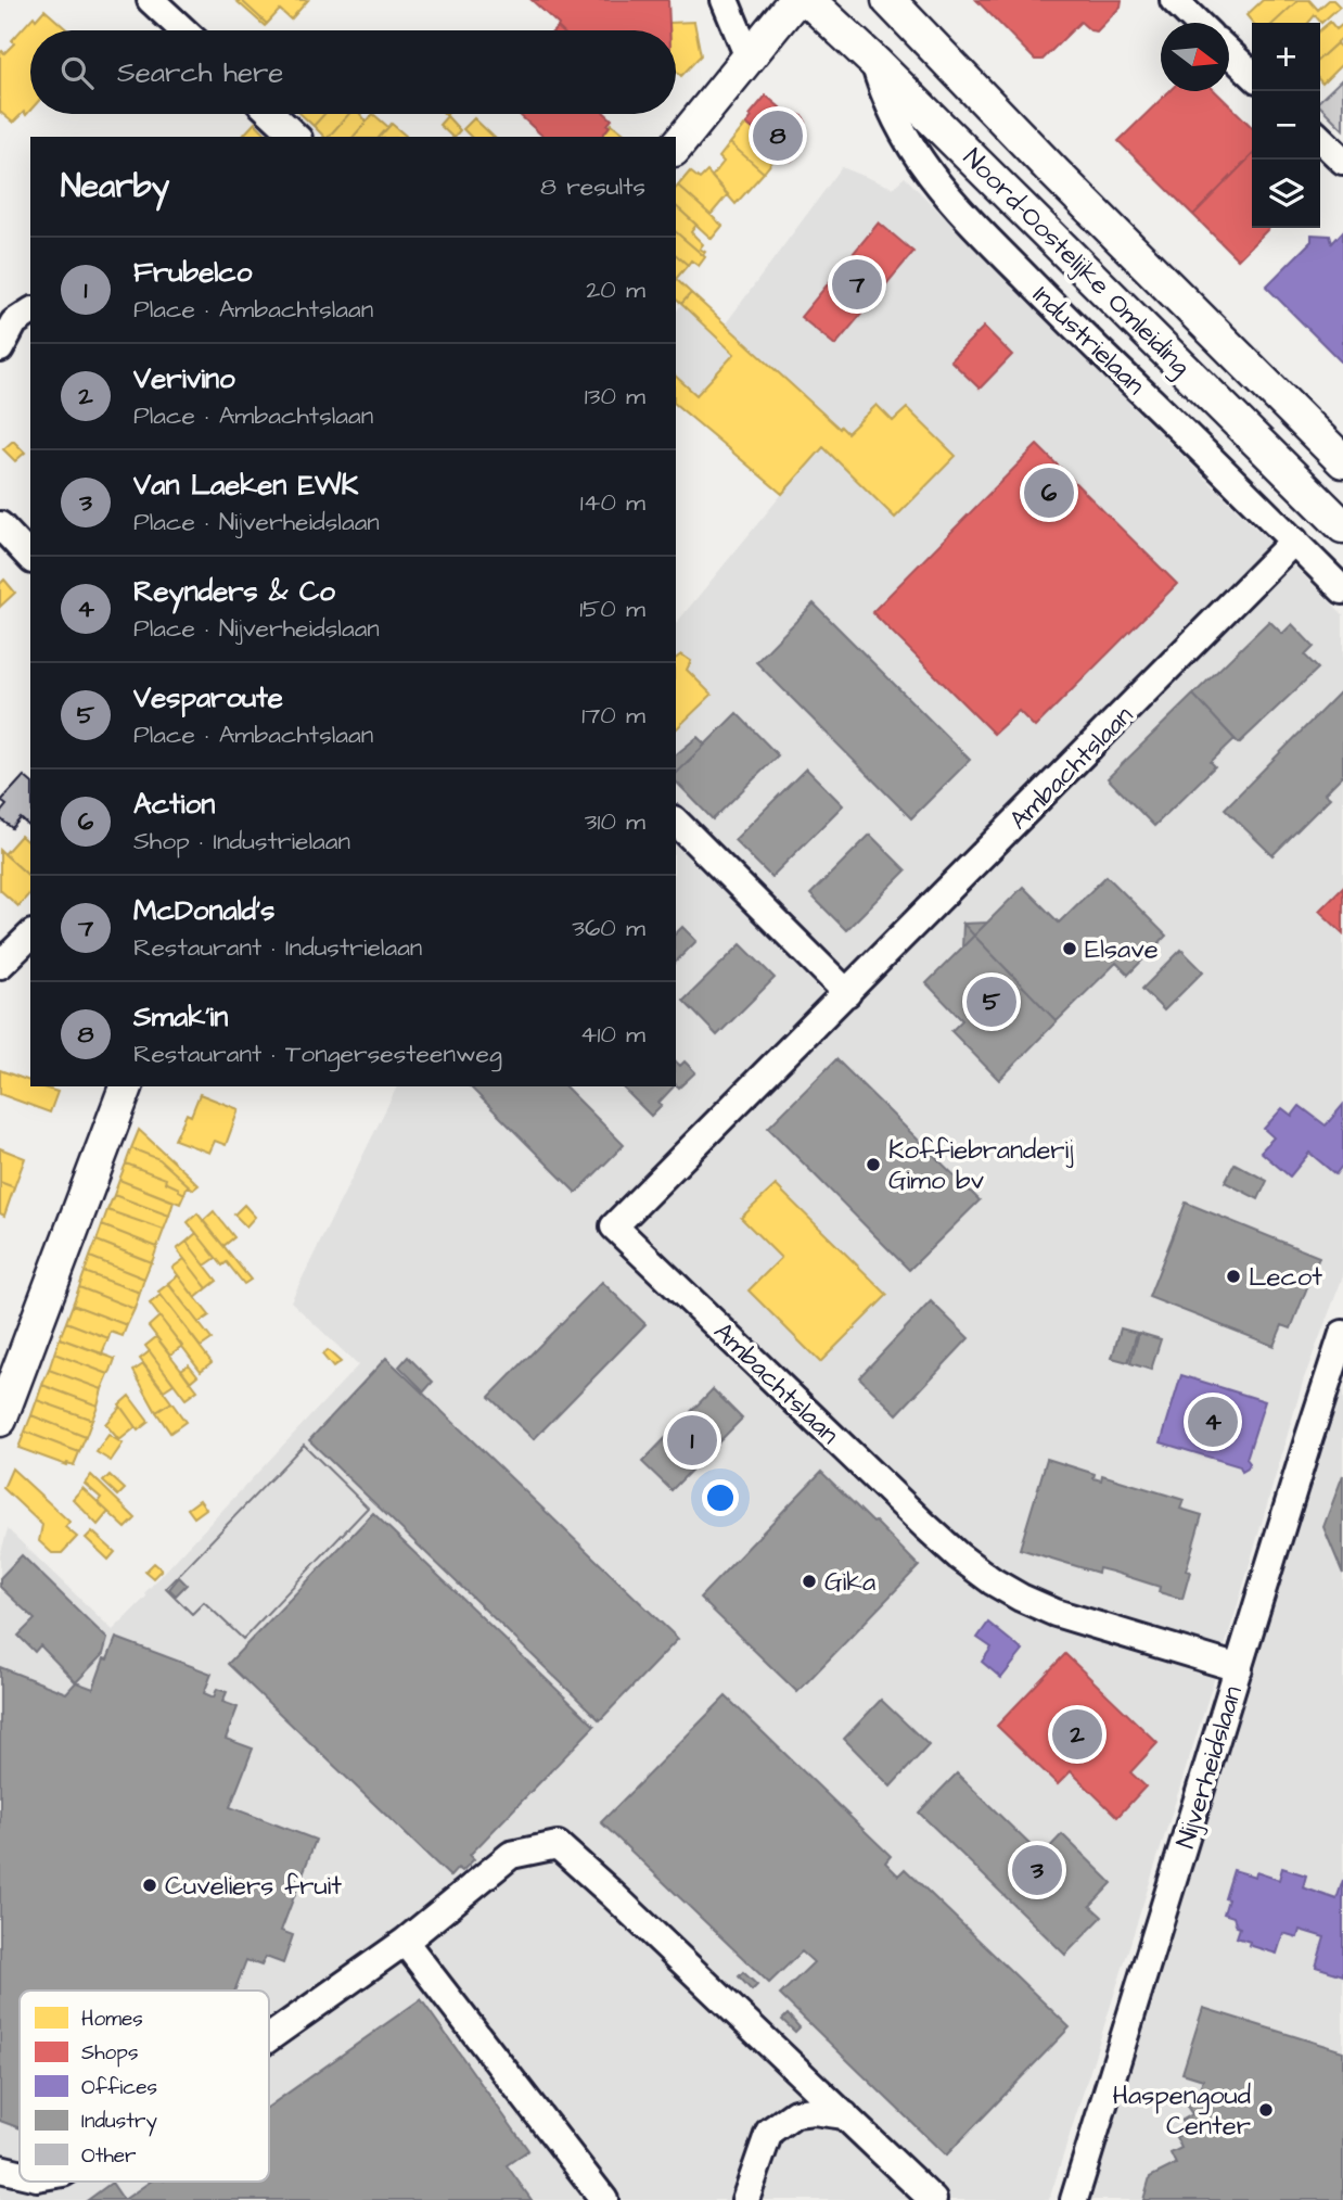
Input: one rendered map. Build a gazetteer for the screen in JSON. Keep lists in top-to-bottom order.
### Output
{
  "streets": {
    "main road": ["Noord-Oostelijke Omleiding"],
    "street": ["Industrielaan", "Ambachtslaan", "Nijverheidslaan"]
  },
  "crossings": [
    ["Noord-Oostelijke Omleiding", "Industrielaan"],
    ["Industrielaan", "Ambachtslaan"],
    ["Ambachtslaan", "Nijverheidslaan"]
  ],
  "places": [
    "Elsave",
    "Koffiebranderij Gimo bv",
    "Lecot",
    "Gika",
    "Cuveliers fruit",
    "Haspengoud Center"
  ],
  "legend": [
    "Homes",
    "Shops",
    "Offices",
    "Industry",
    "Other"
  ],
  "north": "right",
  "page": {
    "map_buttons": ["+", "−"],
    "search": "Search here",
    "pins": [
      "8",
      "7",
      "6",
      "5",
      "4",
      "1",
      "2",
      "3"
    ],
    "heading": ["Nearby", "8 results"],
    "list": [
      {
        "mark": "1",
        "name": "Frubelco",
        "note": "Place · Ambachtslaan",
        "value": "20 m"
      },
      {
        "mark": "2",
        "name": "Verivino",
        "note": "Place · Ambachtslaan",
        "value": "130 m"
      },
      {
        "mark": "3",
        "name": "Van Laeken EWK",
        "note": "Place · Nijverheidslaan",
        "value": "140 m"
      },
      {
        "mark": "4",
        "name": "Reynders & Co",
        "note": "Place · Nijverheidslaan",
        "value": "150 m"
      },
      {
        "mark": "5",
        "name": "Vesparoute",
        "note": "Place · Ambachtslaan",
        "value": "170 m"
      },
      {
        "mark": "6",
        "name": "Action",
        "note": "Shop · Industrielaan",
        "value": "310 m"
      },
      {
        "mark": "7",
        "name": "McDonald's",
        "note": "Restaurant · Industrielaan",
        "value": "360 m"
      },
      {
        "mark": "8",
        "name": "Smak'in",
        "note": "Restaurant · Tongersesteenweg",
        "value": "410 m"
      }
    ]
  }
}
